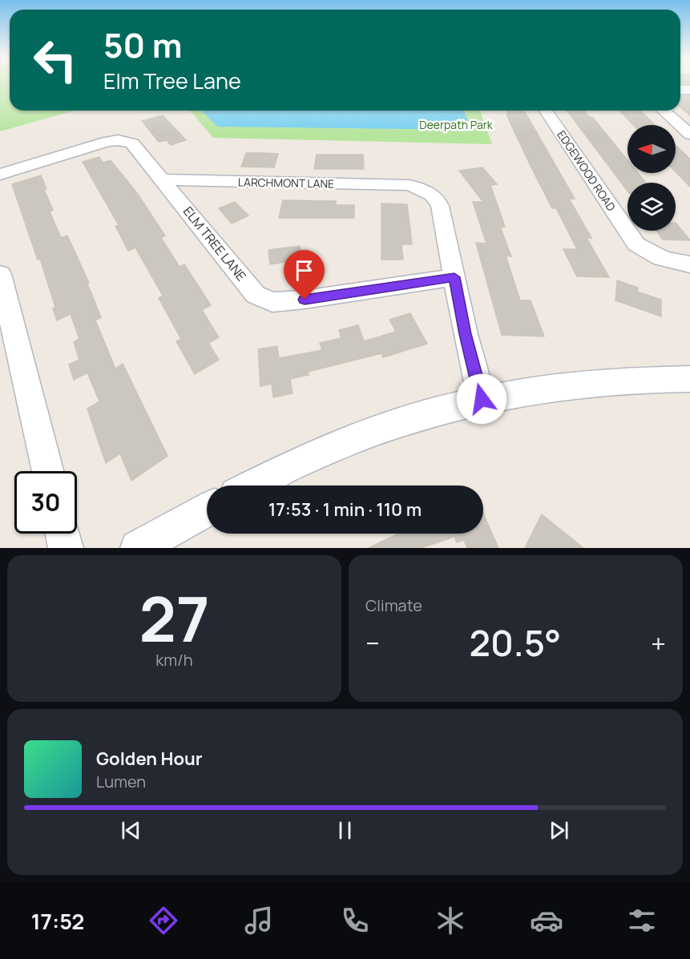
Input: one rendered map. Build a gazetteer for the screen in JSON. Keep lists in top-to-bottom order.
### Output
{
  "streets": {
    "street": ["EDGEWOOD ROAD", "LARCHMONT LANE", "ELM TREE LANE"]
  },
  "crossings": [
    ["LARCHMONT LANE", "ELM TREE LANE"]
  ],
  "parks": ["Deerpath Park"],
  "north": "left",
  "page": {
    "turn": ["50 m", "Elm Tree Lane"],
    "limit": "30",
    "trip": "17:53 · 1 min · 110 m",
    "tile": [
      ["27", "km/h"],
      "Climate"
    ],
    "heat": ["−", "20.5°", "+"],
    "song": ["Golden Hour", "Lumen"],
    "tabs": "17:52"
  }
}
